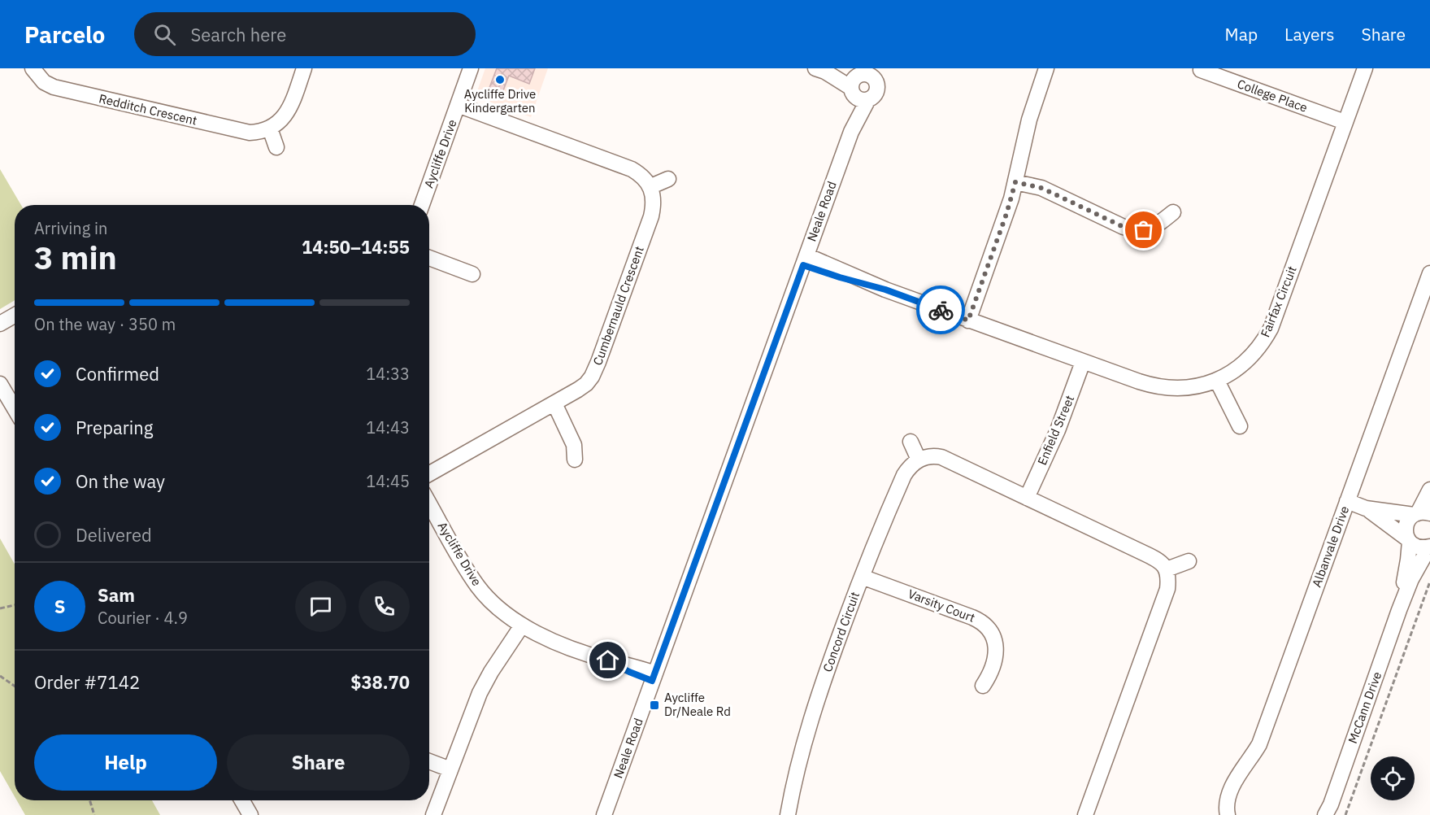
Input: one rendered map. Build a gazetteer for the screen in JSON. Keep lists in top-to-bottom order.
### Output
{
  "streets": {
    "street": [
      "College Place",
      "Redditch Crescent",
      "Aycliffe Drive",
      "Neale Road",
      "Fairfax Circuit",
      "Cumbernauld Crescent",
      "Enfield Street",
      "Albanvale Drive",
      "Varsity Court",
      "Concord Circuit",
      "McCann Drive"
    ]
  },
  "crossings": [
    ["College Place", "Fairfax Circuit"],
    ["Aycliffe Drive", "Neale Road"],
    ["Neale Road", "Fairfax Circuit"],
    ["Fairfax Circuit", "Enfield Street"],
    ["Varsity Court", "Concord Circuit"]
  ],
  "places": {
    "other": ["Aycliffe Drive Kindergarten"],
    "transit": ["Aycliffe Dr/Neale Rd"]
  },
  "page": {
    "header": "Parcelo",
    "search": "Search here",
    "nav": ["Map", "Layers", "Share"],
    "heading": ["3 min", "Arriving in", "14:50–14:55"],
    "panel": [
      "Sam",
      "Courier · 4.9",
      "Order #7142",
      "$38.70"
    ],
    "bar": "On the way · 350 m",
    "list": [
      ["Confirmed", "14:33"],
      ["Preparing", "14:43"],
      ["On the way", "14:45"],
      "Delivered"
    ],
    "round": "S",
    "buttons": ["Help", "Share"]
  }
}
